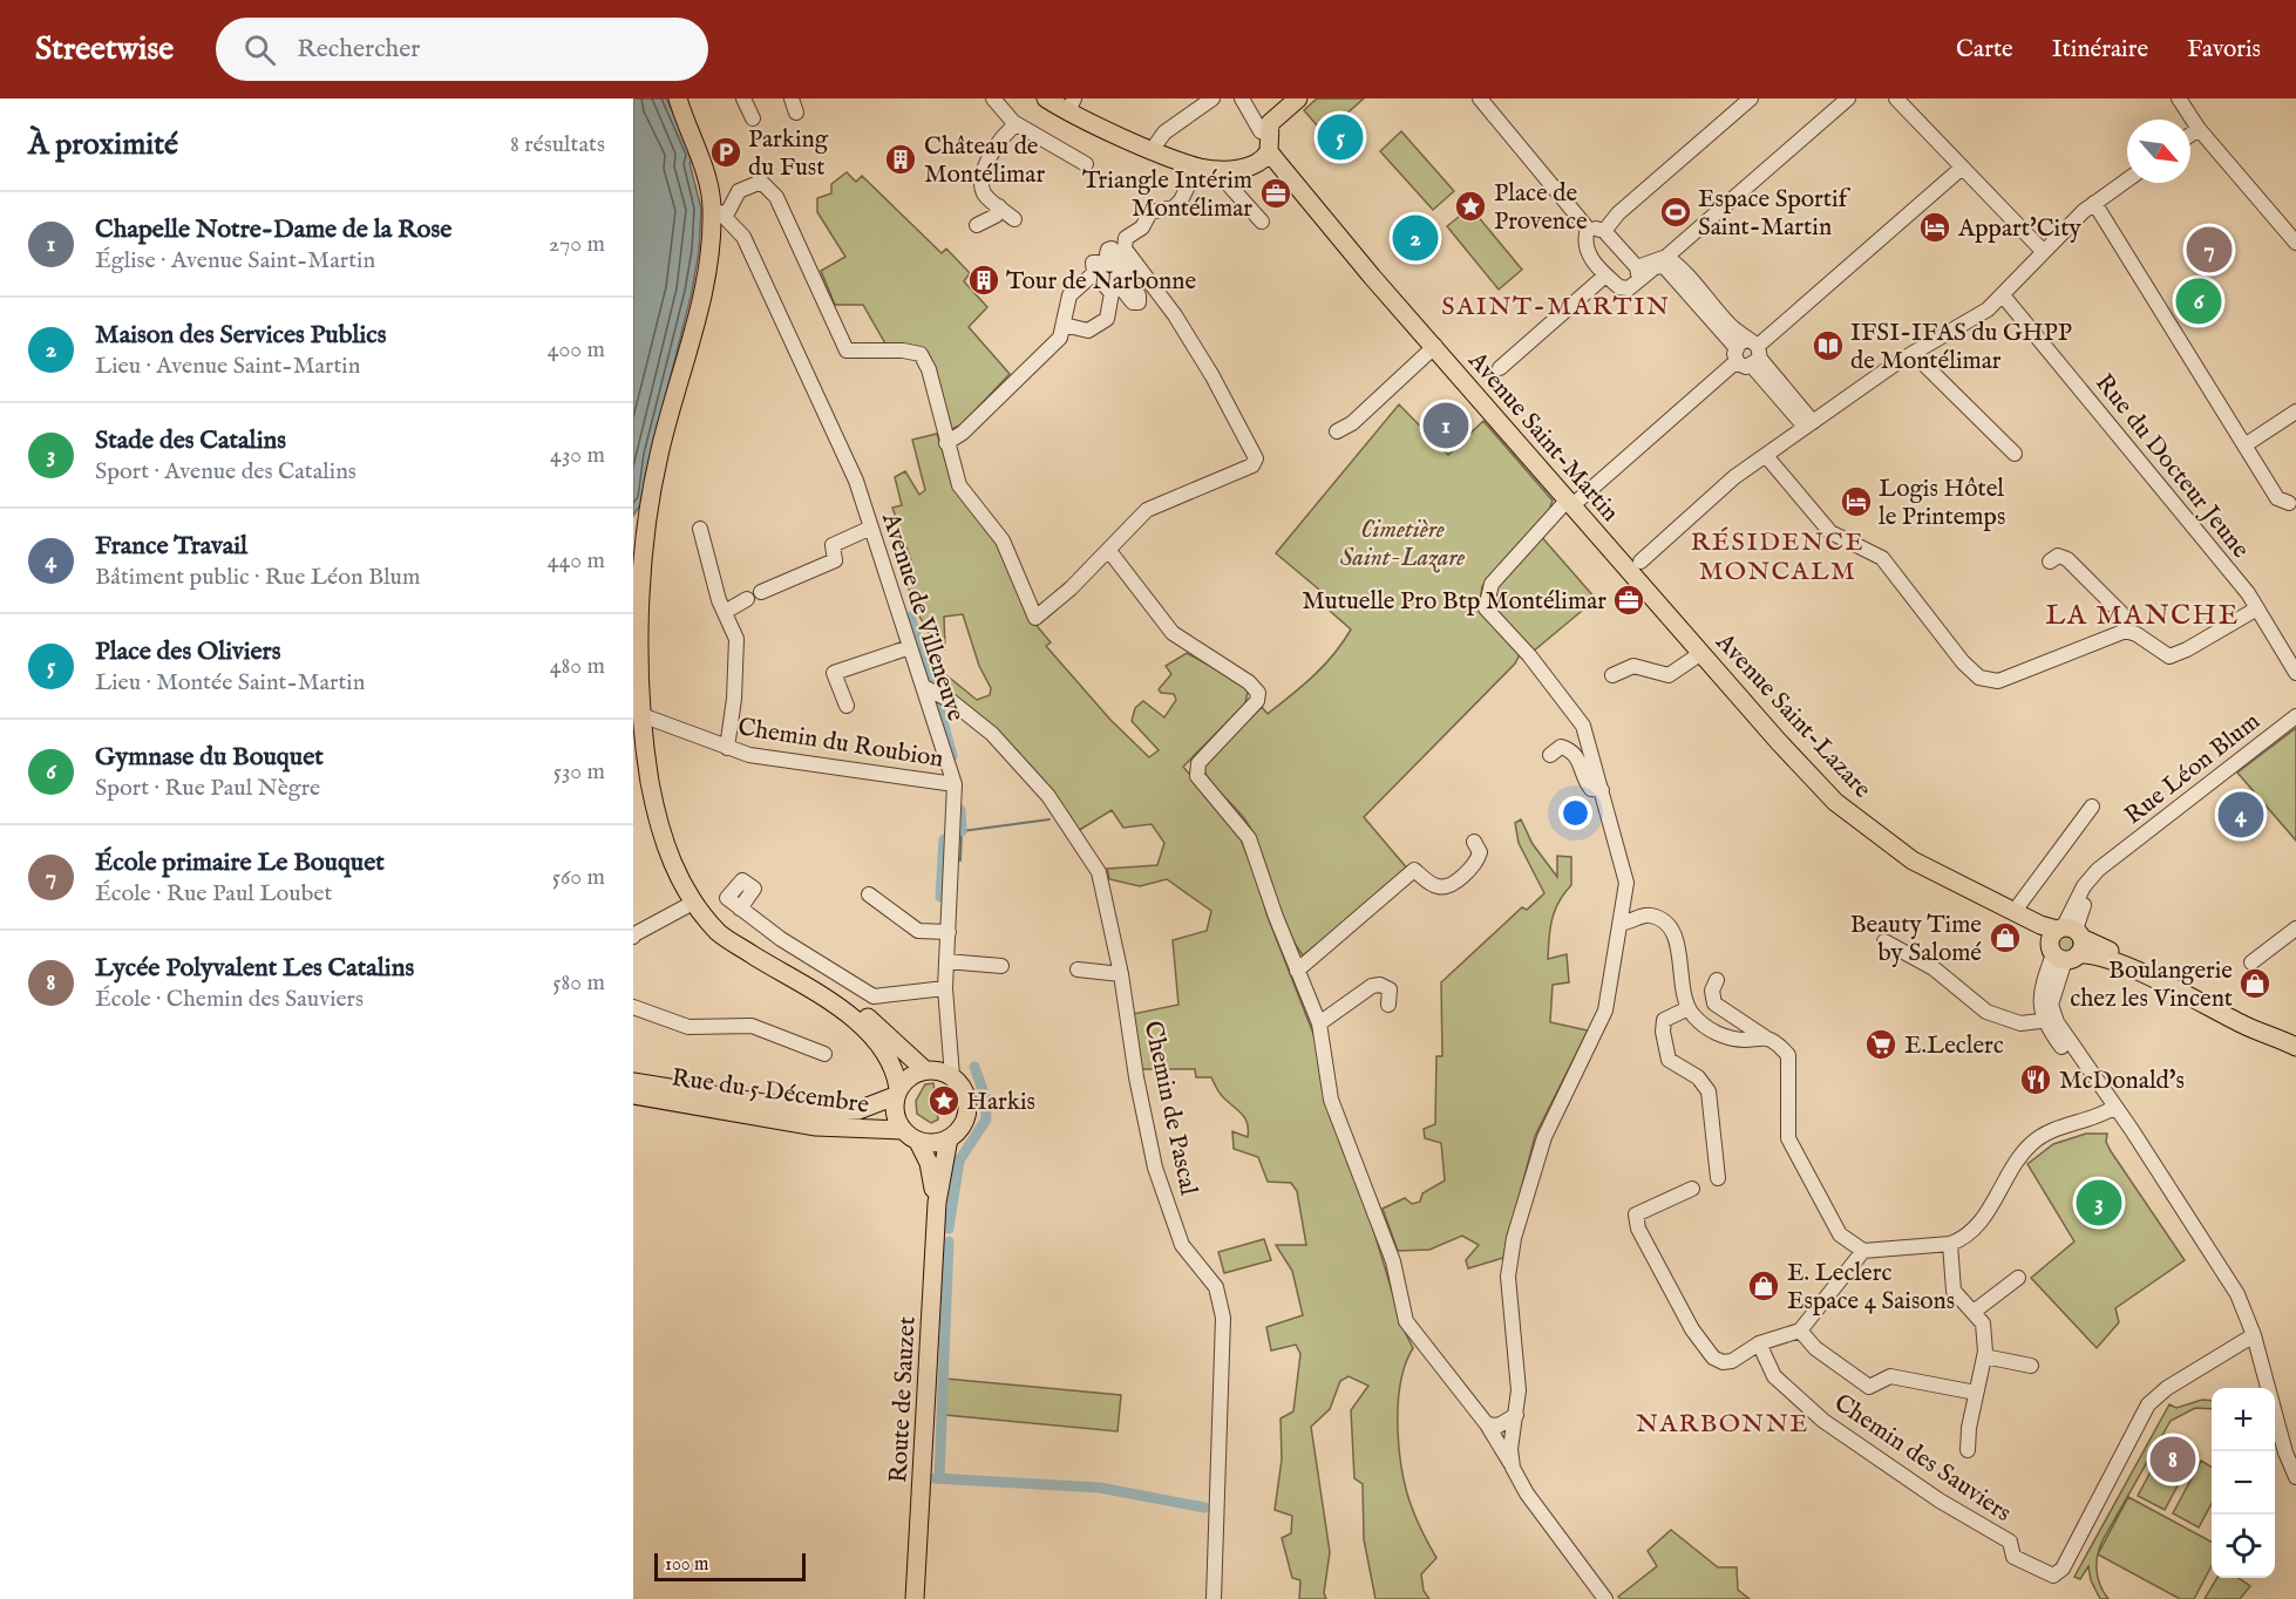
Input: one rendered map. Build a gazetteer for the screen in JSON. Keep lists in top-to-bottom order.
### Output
{
  "streets": {
    "main road": [
      "Avenue Saint-Martin",
      "Avenue Saint-Lazare",
      "Rue du 5 Décembre",
      "Route de Sauzet"
    ],
    "street": [
      "Rue du Docteur Jeune",
      "Avenue de Villeneuve",
      "Chemin du Roubion",
      "Rue Léon Blum",
      "Chemin de Pascal",
      "Chemin des Sauviers"
    ]
  },
  "crossings": [
    ["Avenue Saint-Martin", "Avenue Saint-Lazare"],
    ["Avenue de Villeneuve", "Chemin du Roubion"],
    ["Avenue de Villeneuve", "Rue du 5 Décembre"],
    ["Avenue de Villeneuve", "Chemin de Pascal"],
    ["Avenue de Villeneuve", "Route de Sauzet"],
    ["Avenue Saint-Lazare", "Rue Léon Blum"],
    ["Rue du 5 Décembre", "Route de Sauzet"]
  ],
  "districts": [
    "SAINT-MARTIN",
    "RÉSIDENCE MONCALM",
    "LA MANCHE",
    "NARBONNE"
  ],
  "parks": ["Cimetière Saint-Lazare"],
  "places": {
    "parking": ["Parking du Fust"],
    "building": ["Château de Montélimar", "Tour de Narbonne"],
    "office": ["Triangle Intérim Montélimar", "Mutuelle Pro Btp Montélimar"],
    "place": ["Place de Provence", "Harkis"],
    "sports": ["Espace Sportif Saint-Martin"],
    "hotel": ["Appart'City", "Logis Hôtel le Printemps"],
    "library": ["IFSI-IFAS du GHPP de Montélimar"],
    "shop": ["Beauty Time by Salomé", "Boulangerie chez les Vincent", "E. Leclerc Espace 4 Saisons"],
    "supermarket": ["E.Leclerc"],
    "restaurant": ["McDonald's"]
  },
  "scale_bar": "100 m",
  "north": "bottom right",
  "page": {
    "header": "Streetwise",
    "search": "Rechercher",
    "nav": ["Carte", "Itinéraire", "Favoris"],
    "heading": ["À proximité", "8 résultats"],
    "pins": [
      "5",
      "2",
      "7",
      "6",
      "1",
      "4",
      "3",
      "8"
    ],
    "list": [
      {
        "mark": "1",
        "name": "Chapelle Notre-Dame de la Rose",
        "note": "Église · Avenue Saint-Martin",
        "value": "270 m"
      },
      {
        "mark": "2",
        "name": "Maison des Services Publics",
        "note": "Lieu · Avenue Saint-Martin",
        "value": "400 m"
      },
      {
        "mark": "3",
        "name": "Stade des Catalins",
        "note": "Sport · Avenue des Catalins",
        "value": "430 m"
      },
      {
        "mark": "4",
        "name": "France Travail",
        "note": "Bâtiment public · Rue Léon Blum",
        "value": "440 m"
      },
      {
        "mark": "5",
        "name": "Place des Oliviers",
        "note": "Lieu · Montée Saint-Martin",
        "value": "480 m"
      },
      {
        "mark": "6",
        "name": "Gymnase du Bouquet",
        "note": "Sport · Rue Paul Nègre",
        "value": "530 m"
      },
      {
        "mark": "7",
        "name": "École primaire Le Bouquet",
        "note": "École · Rue Paul Loubet",
        "value": "560 m"
      },
      {
        "mark": "8",
        "name": "Lycée Polyvalent Les Catalins",
        "note": "École · Chemin des Sauviers",
        "value": "580 m"
      }
    ],
    "map_buttons": ["+", "−"],
    "scale": "100 m"
  }
}
